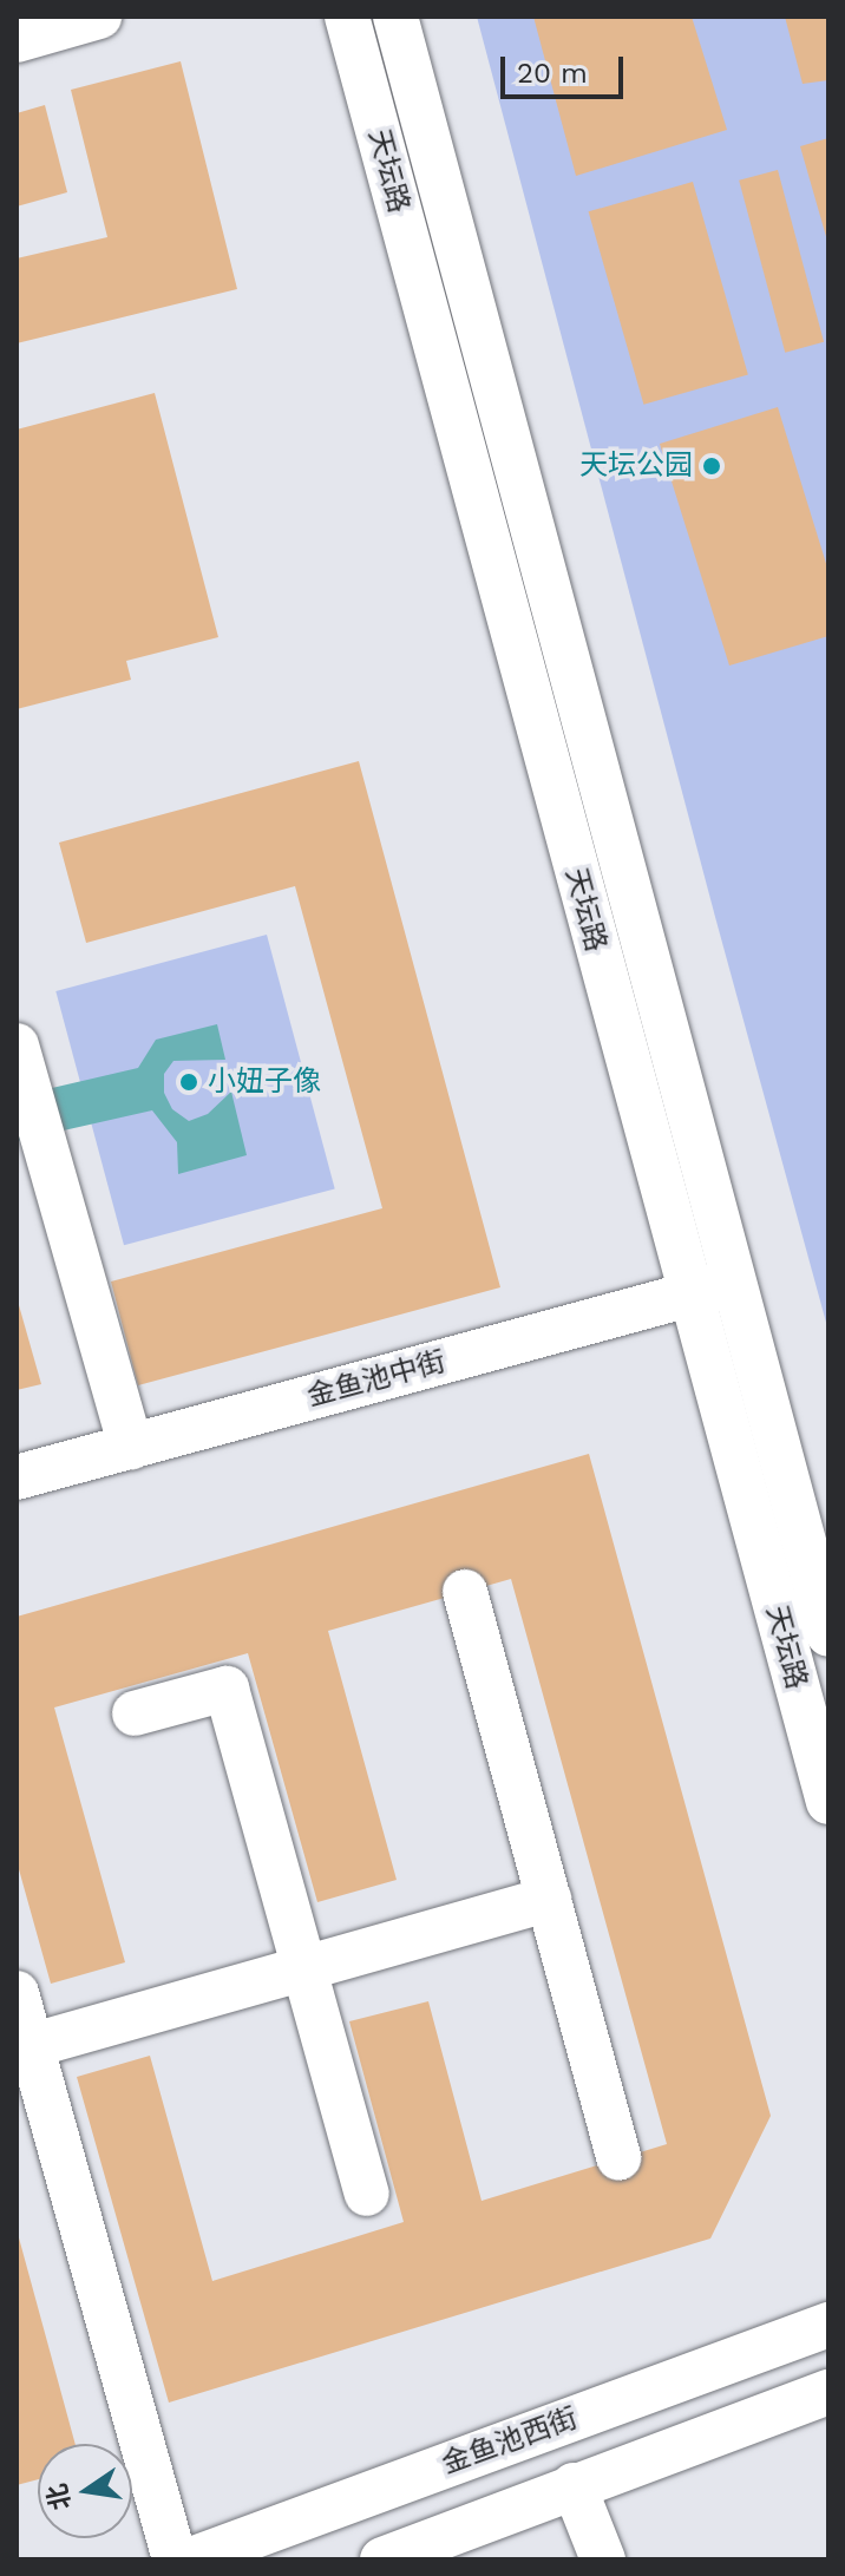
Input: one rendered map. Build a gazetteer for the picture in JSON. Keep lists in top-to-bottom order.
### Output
{
  "streets": {
    "street": ["天坛路", "金鱼池中街", "金鱼池西街"]
  },
  "crossings": [
    ["天坛路", "金鱼池中街"]
  ],
  "places": ["天坛公园", "小妞子像"],
  "scale_bar": "20 m",
  "north": "left"
}
